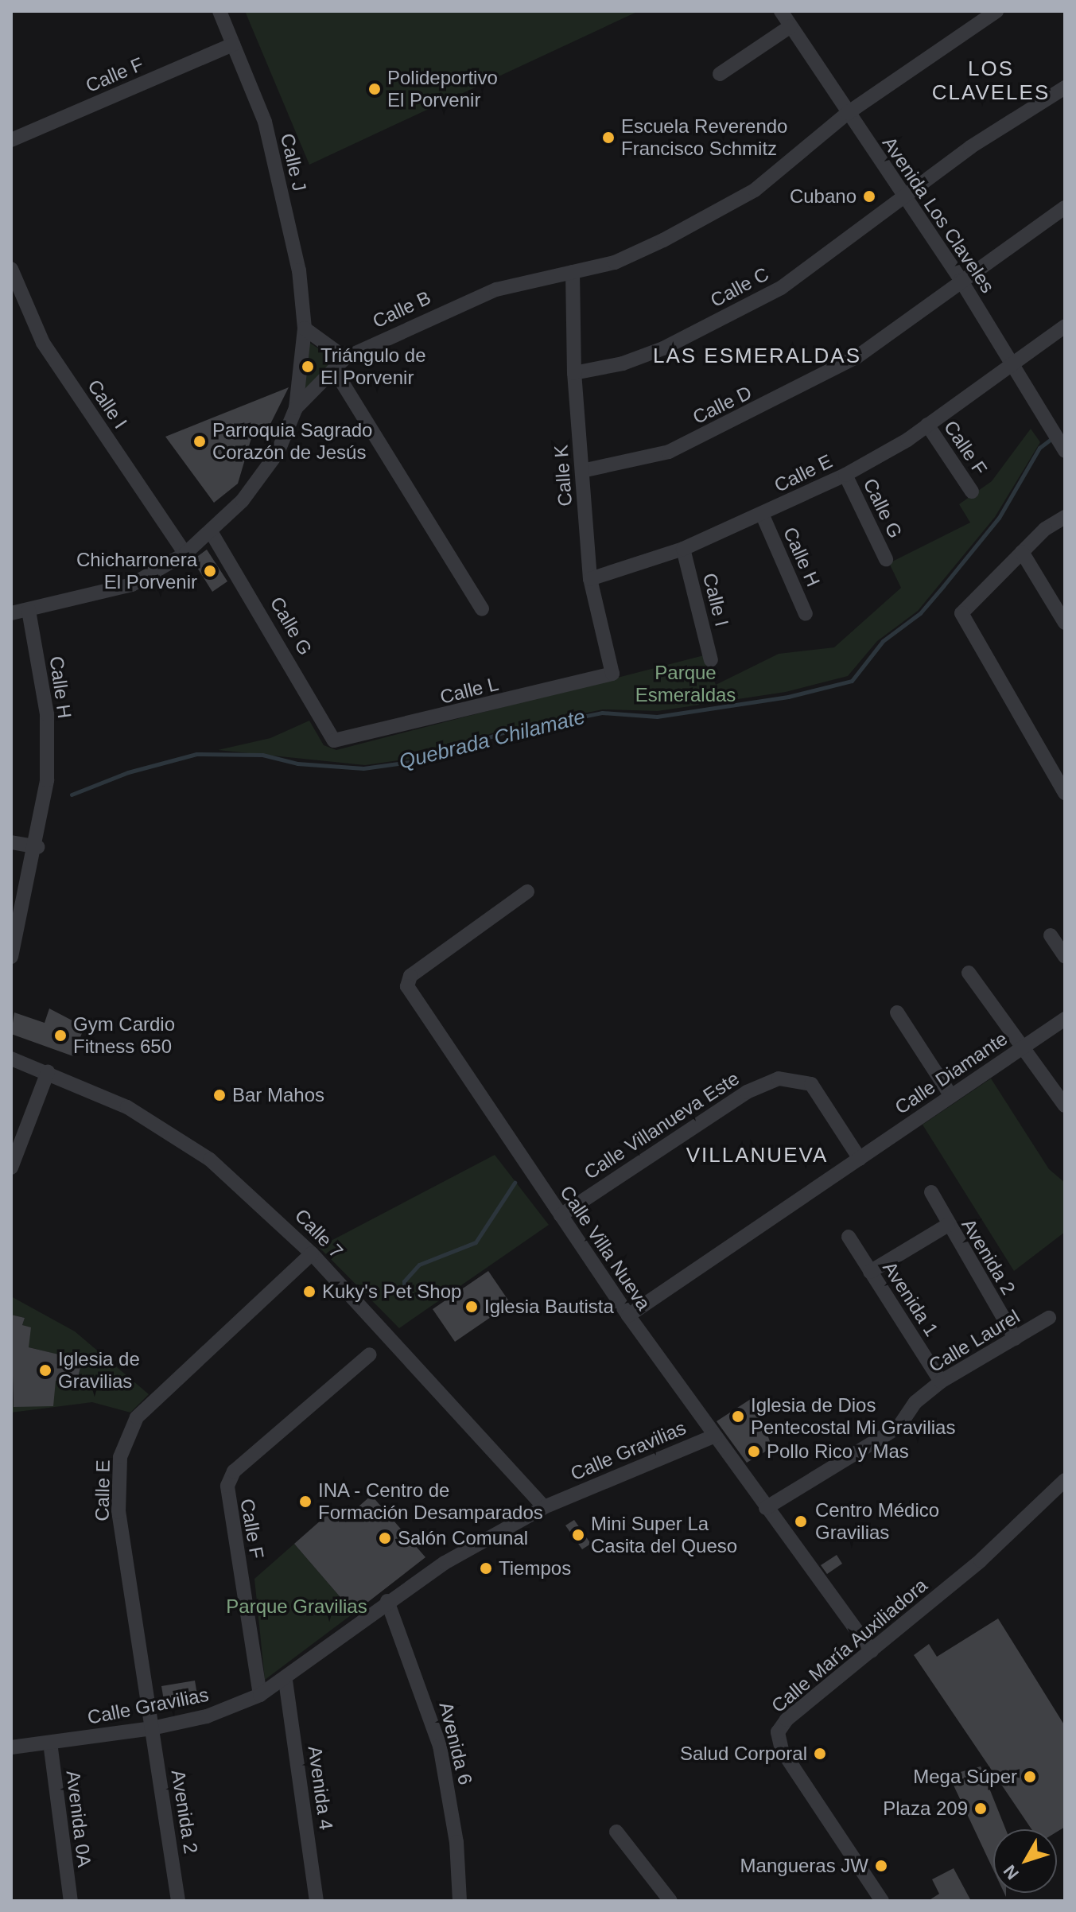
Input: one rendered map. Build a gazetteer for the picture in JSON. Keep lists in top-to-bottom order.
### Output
{
  "streets": {
    "street": [
      "Calle F",
      "Calle J",
      "Avenida Los Claveles",
      "Calle C",
      "Calle B",
      "Calle I",
      "Calle D",
      "Calle E",
      "Calle K",
      "Calle G",
      "Calle H",
      "Calle L",
      "Calle Diamante",
      "Calle Villanueva Este",
      "Calle 7",
      "Calle Villa Nueva",
      "Avenida 2",
      "Avenida 1",
      "Calle Laurel",
      "Calle Gravilias",
      "Calle María Auxiliadora",
      "Avenida 6",
      "Avenida 4",
      "Avenida 0A"
    ]
  },
  "crossings": [
    ["Calle F", "Calle J"],
    ["Calle F", "Calle E"],
    ["Calle F", "Calle Gravilias"],
    ["Calle J", "Calle B"],
    ["Avenida Los Claveles", "Calle C"],
    ["Avenida Los Claveles", "Calle B"],
    ["Avenida Los Claveles", "Calle D"],
    ["Avenida Los Claveles", "Calle E"],
    ["Calle C", "Calle K"],
    ["Calle B", "Calle I"],
    ["Calle B", "Calle K"],
    ["Calle B", "Calle G"],
    ["Calle B", "Calle H"],
    ["Calle I", "Calle E"],
    ["Calle D", "Calle K"],
    ["Calle E", "Calle K"],
    ["Calle E", "Calle G"],
    ["Calle E", "Calle H"],
    ["Calle E", "Calle 7"],
    ["Calle E", "Avenida 2"],
    ["Calle E", "Calle Gravilias"],
    ["Calle K", "Calle L"],
    ["Calle G", "Calle L"],
    ["Calle Diamante", "Calle Villanueva Este"],
    ["Calle Diamante", "Calle Villa Nueva"],
    ["Calle Villanueva Este", "Calle Villa Nueva"],
    ["Calle 7", "Calle Gravilias"],
    ["Calle Villa Nueva", "Calle Laurel"],
    ["Calle Villa Nueva", "Calle Gravilias"],
    ["Calle Villa Nueva", "Calle María Auxiliadora"],
    ["Avenida 2", "Calle Laurel"],
    ["Avenida 2", "Calle Gravilias"],
    ["Avenida 1", "Calle Laurel"],
    ["Calle Gravilias", "Avenida 6"],
    ["Calle Gravilias", "Avenida 4"],
    ["Calle Gravilias", "Avenida 0A"]
  ],
  "districts": ["LOS CLAVELES", "LAS ESMERALDAS", "VILLANUEVA"],
  "water": ["Quebrada Chilamate"],
  "parks": ["Parque Esmeraldas", "Parque Gravilias"],
  "places": [
    "Polideportivo El Porvenir",
    "Escuela Reverendo Francisco Schmitz",
    "Cubano",
    "Triángulo de El Porvenir",
    "Parroquia Sagrado Corazón de Jesús",
    "Chicharronera El Porvenir",
    "Gym Cardio Fitness 650",
    "Bar Mahos",
    "Kuky's Pet Shop",
    "Iglesia Bautista",
    "Iglesia de Gravilias",
    "Iglesia de Dios Pentecostal Mi Gravilias",
    "Pollo Rico y Mas",
    "INA - Centro de Formación Desamparados",
    "Centro Médico Gravilias",
    "Mini Super La Casita del Queso",
    "Salón Comunal",
    "Tiempos",
    "Salud Corporal",
    "Mega Súper",
    "Plaza 209",
    "Mangueras JW"
  ],
  "north": "bottom left"
}
